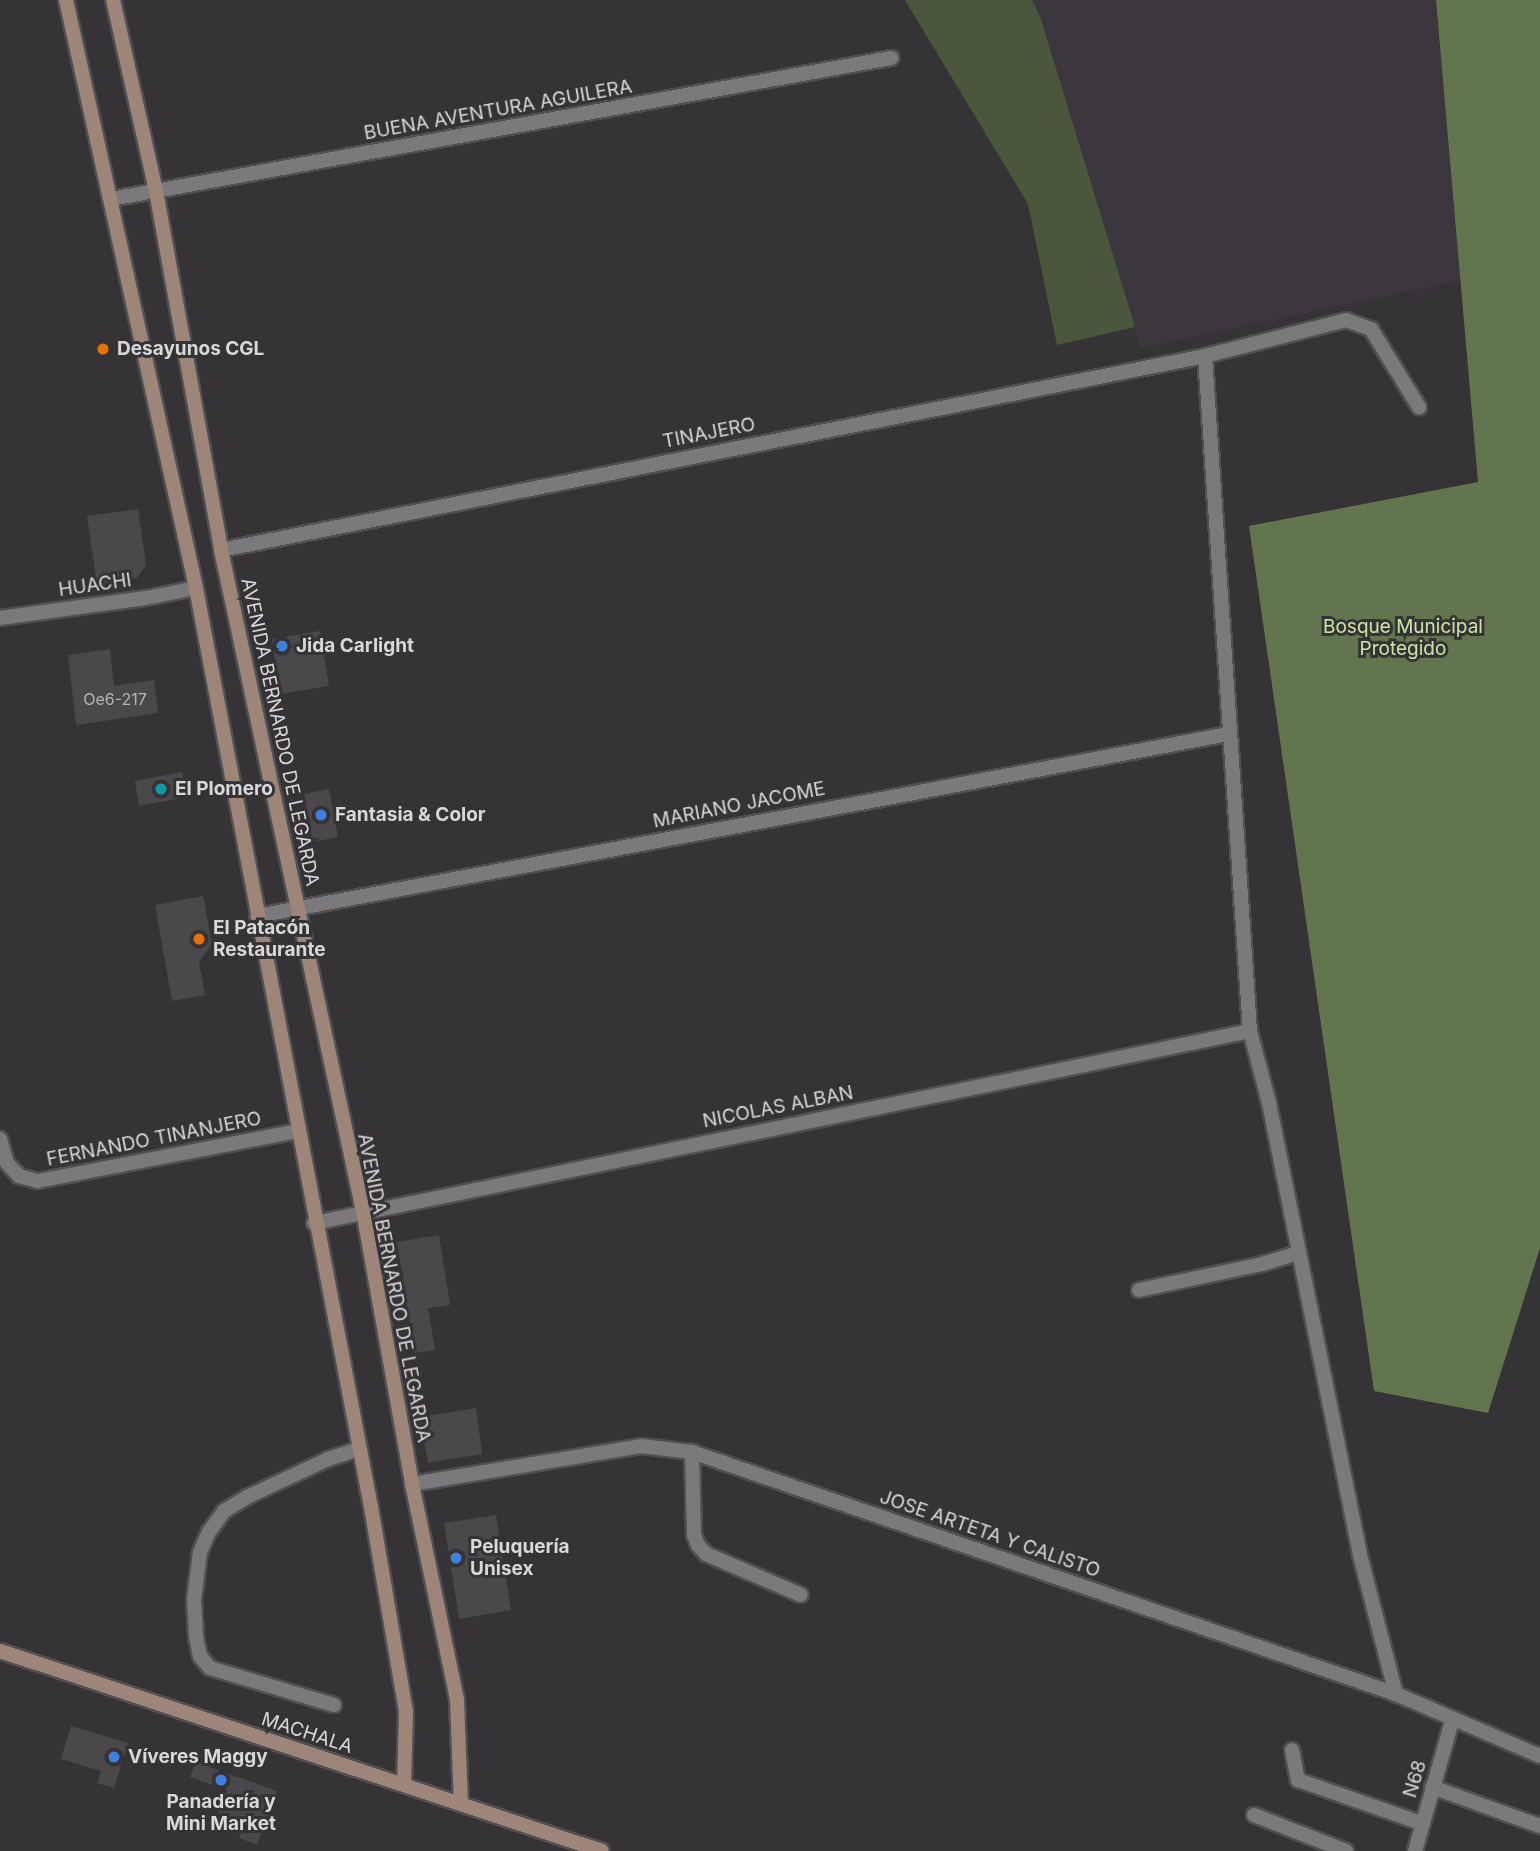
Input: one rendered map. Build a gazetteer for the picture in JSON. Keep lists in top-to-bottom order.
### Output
{
  "streets": {
    "street": [
      "BUENA AVENTURA AGUILERA",
      "TINAJERO",
      "HUACHI",
      "AVENIDA BERNARDO DE LEGARDA",
      "MARIANO JACOME",
      "NICOLAS ALBAN",
      "FERNANDO TINANJERO",
      "JOSE ARTETA Y CALISTO",
      "MACHALA",
      "N68"
    ]
  },
  "crossings": [
    ["BUENA AVENTURA AGUILERA", "AVENIDA BERNARDO DE LEGARDA"],
    ["TINAJERO", "AVENIDA BERNARDO DE LEGARDA"],
    ["AVENIDA BERNARDO DE LEGARDA", "MARIANO JACOME"],
    ["AVENIDA BERNARDO DE LEGARDA", "NICOLAS ALBAN"],
    ["AVENIDA BERNARDO DE LEGARDA", "JOSE ARTETA Y CALISTO"],
    ["AVENIDA BERNARDO DE LEGARDA", "MACHALA"],
    ["JOSE ARTETA Y CALISTO", "N68"]
  ],
  "parks": ["Bosque Municipal Protegido"],
  "places": [
    "Desayunos CGL",
    "Jida Carlight",
    "El Plomero",
    "Fantasia & Color",
    "El Patacón Restaurante",
    "Peluquería Unisex",
    "Víveres Maggy",
    "Panadería y Mini Market"
  ],
  "house_numbers": ["Oe6-217"]
}
